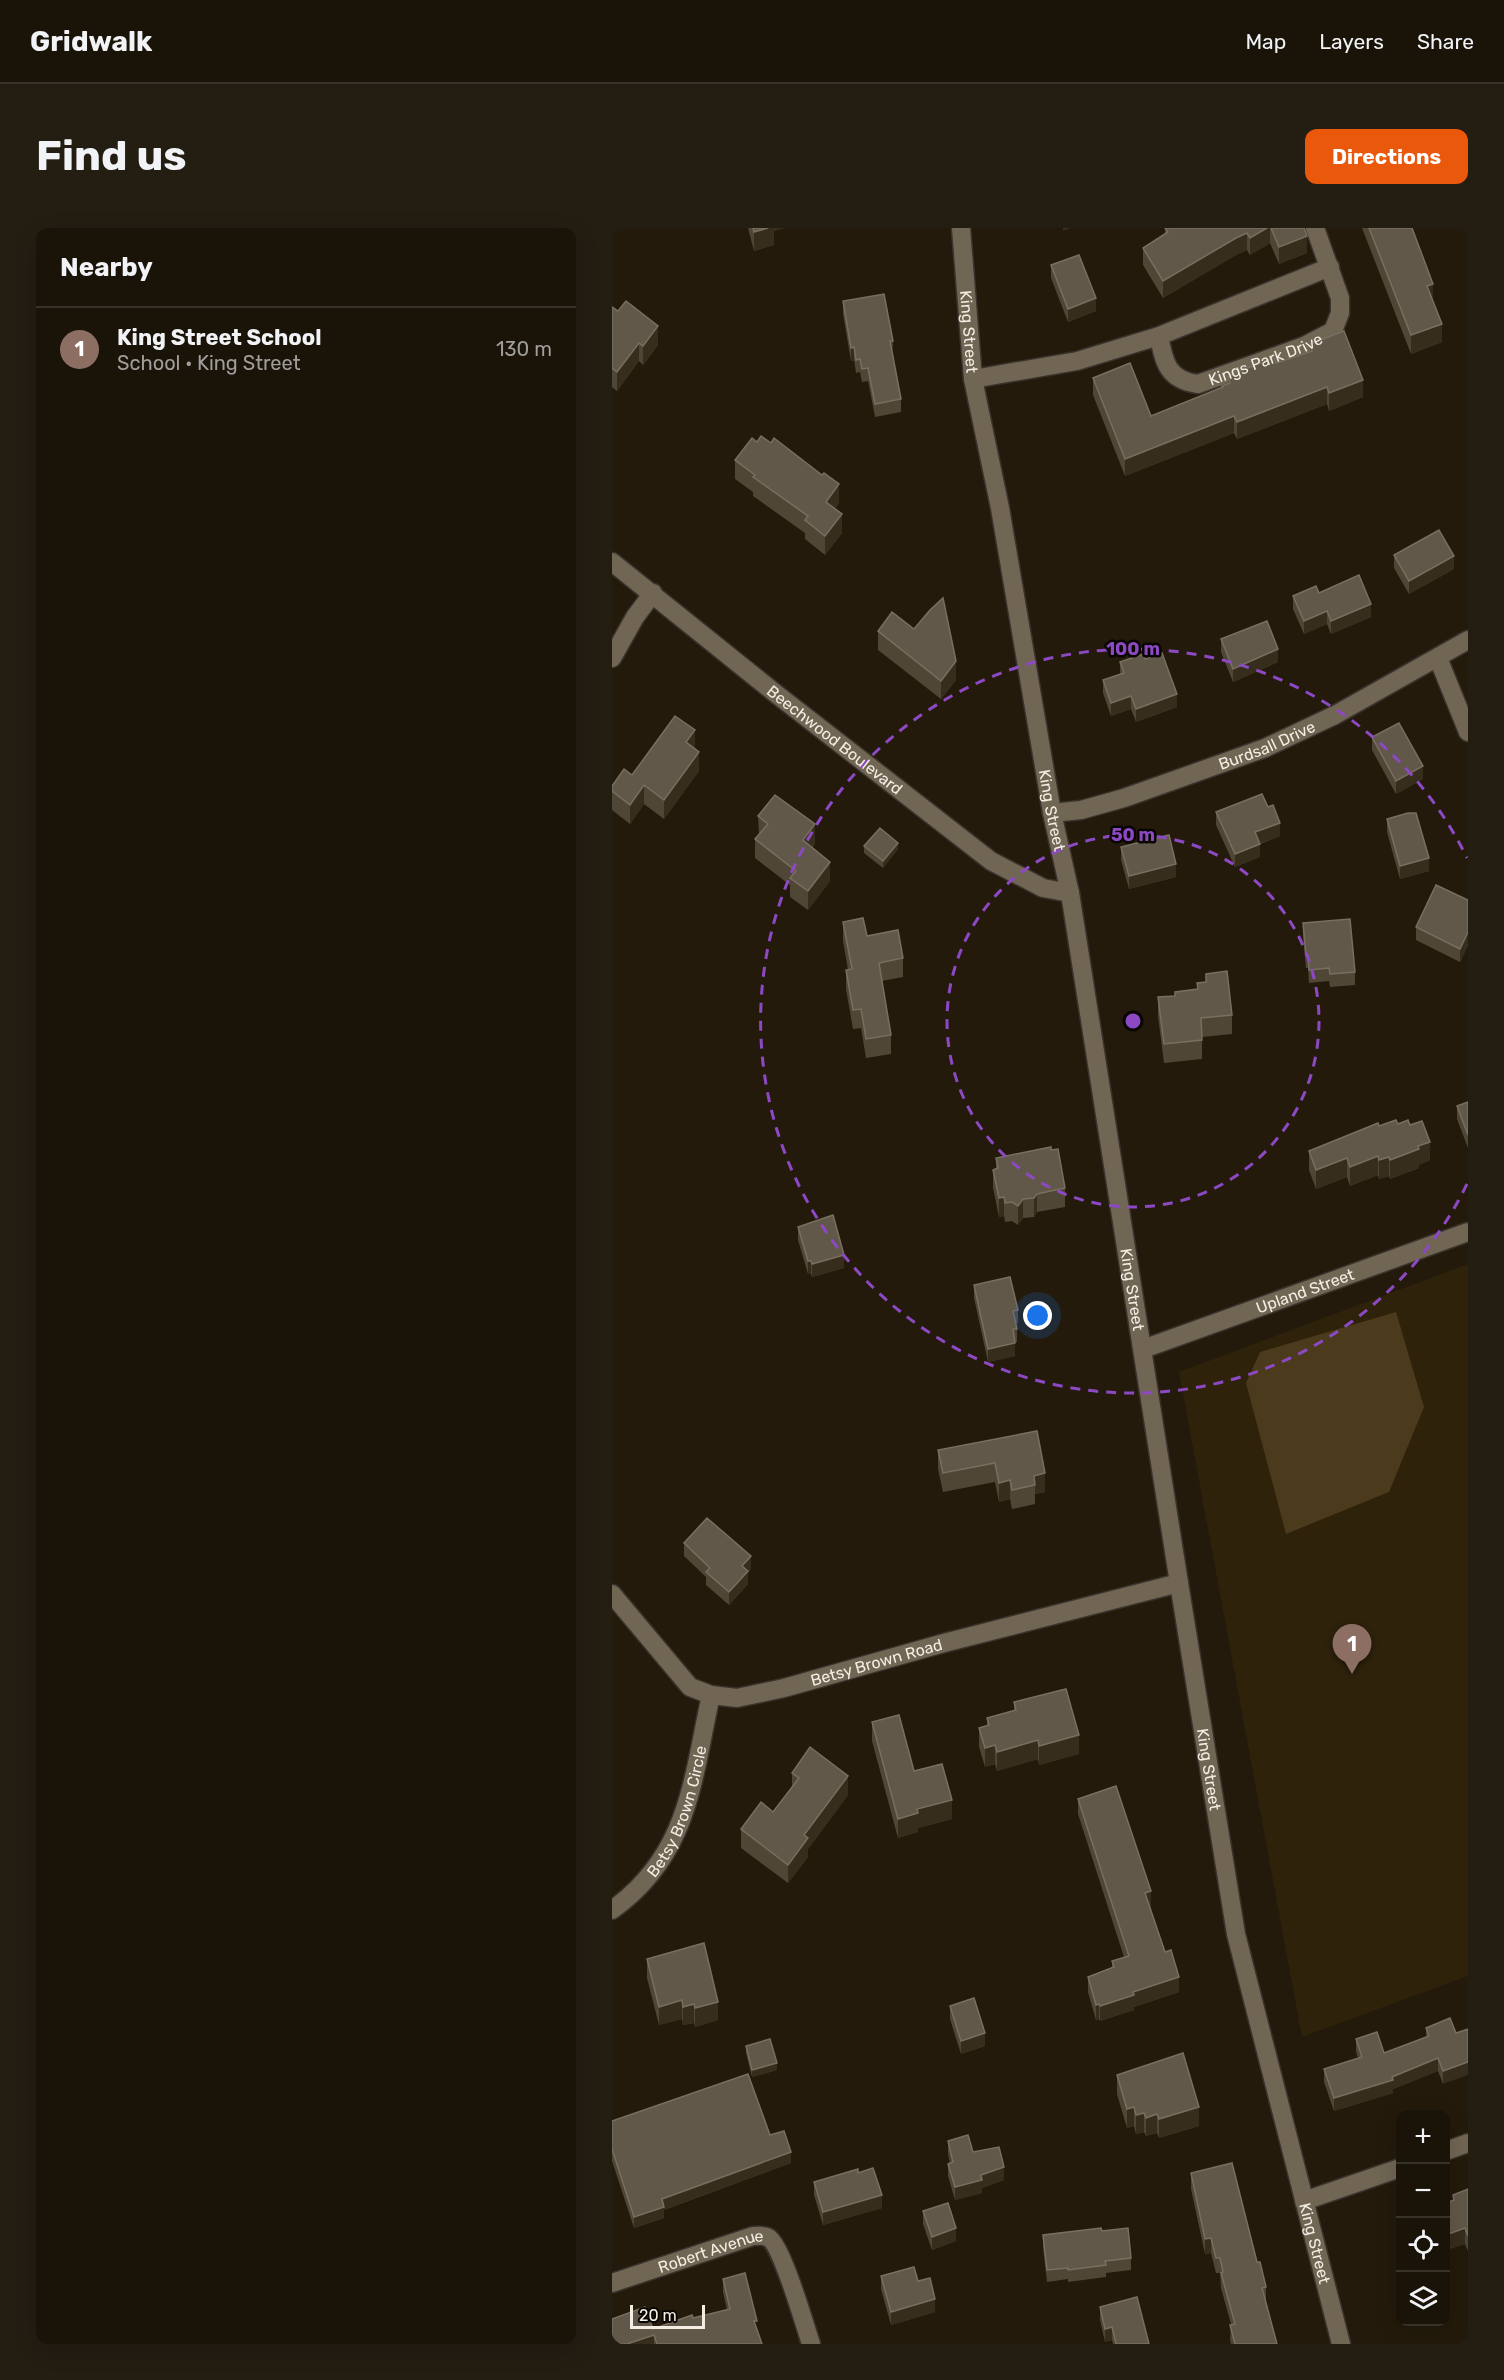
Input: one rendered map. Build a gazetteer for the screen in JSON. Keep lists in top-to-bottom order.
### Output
{
  "streets": {
    "street": [
      "King Street",
      "Kings Park Drive",
      "Beechwood Boulevard",
      "Burdsall Drive",
      "Upland Street",
      "Betsy Brown Road",
      "Betsy Brown Circle",
      "Robert Avenue"
    ]
  },
  "crossings": [
    ["King Street", "Beechwood Boulevard"],
    ["King Street", "Burdsall Drive"],
    ["King Street", "Upland Street"],
    ["King Street", "Betsy Brown Road"],
    ["Betsy Brown Road", "Betsy Brown Circle"]
  ],
  "scale_bar": "20 m",
  "page": {
    "header": "Gridwalk",
    "nav": ["Map", "Layers", "Share"],
    "buttons": "Directions",
    "title": "Find us",
    "heading": "Nearby",
    "list": [
      {
        "mark": "1",
        "name": "King Street School",
        "note": "School · King Street",
        "value": "130 m"
      }
    ],
    "pins": "1",
    "map_buttons": ["+", "−"],
    "scale": "20 m"
  },
  "rings": ["100 m", "50 m"]
}
